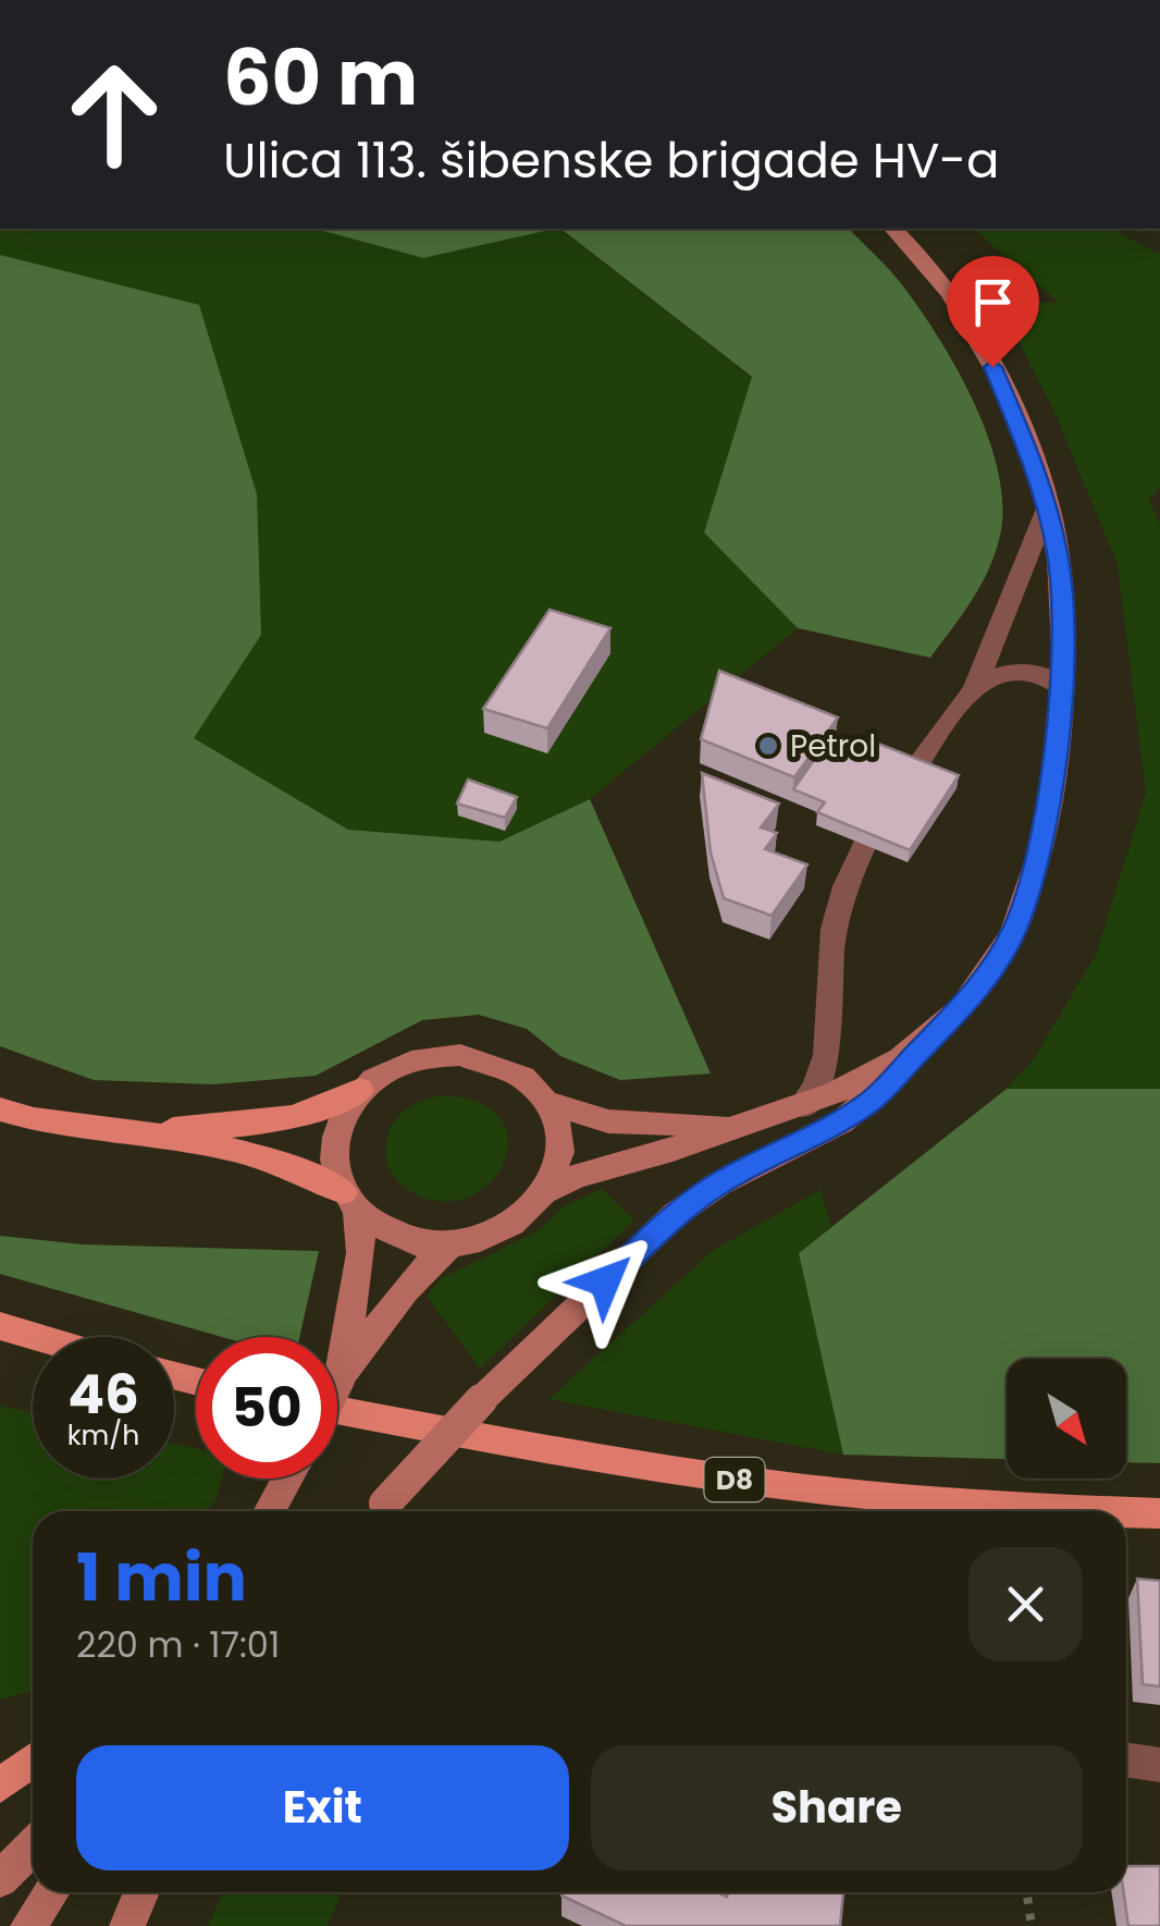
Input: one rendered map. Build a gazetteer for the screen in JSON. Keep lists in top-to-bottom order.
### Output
{
  "streets": {
    "main road": ["D8"]
  },
  "places": ["Petrol"],
  "north": "bottom right",
  "page": {
    "turn": ["60 m", "Ulica 113. šibenske brigade HV-a"],
    "speed": "46 km/h",
    "limit": "50",
    "heading": ["1 min", "220 m · 17:01"],
    "buttons": ["Exit", "Share"]
  }
}
